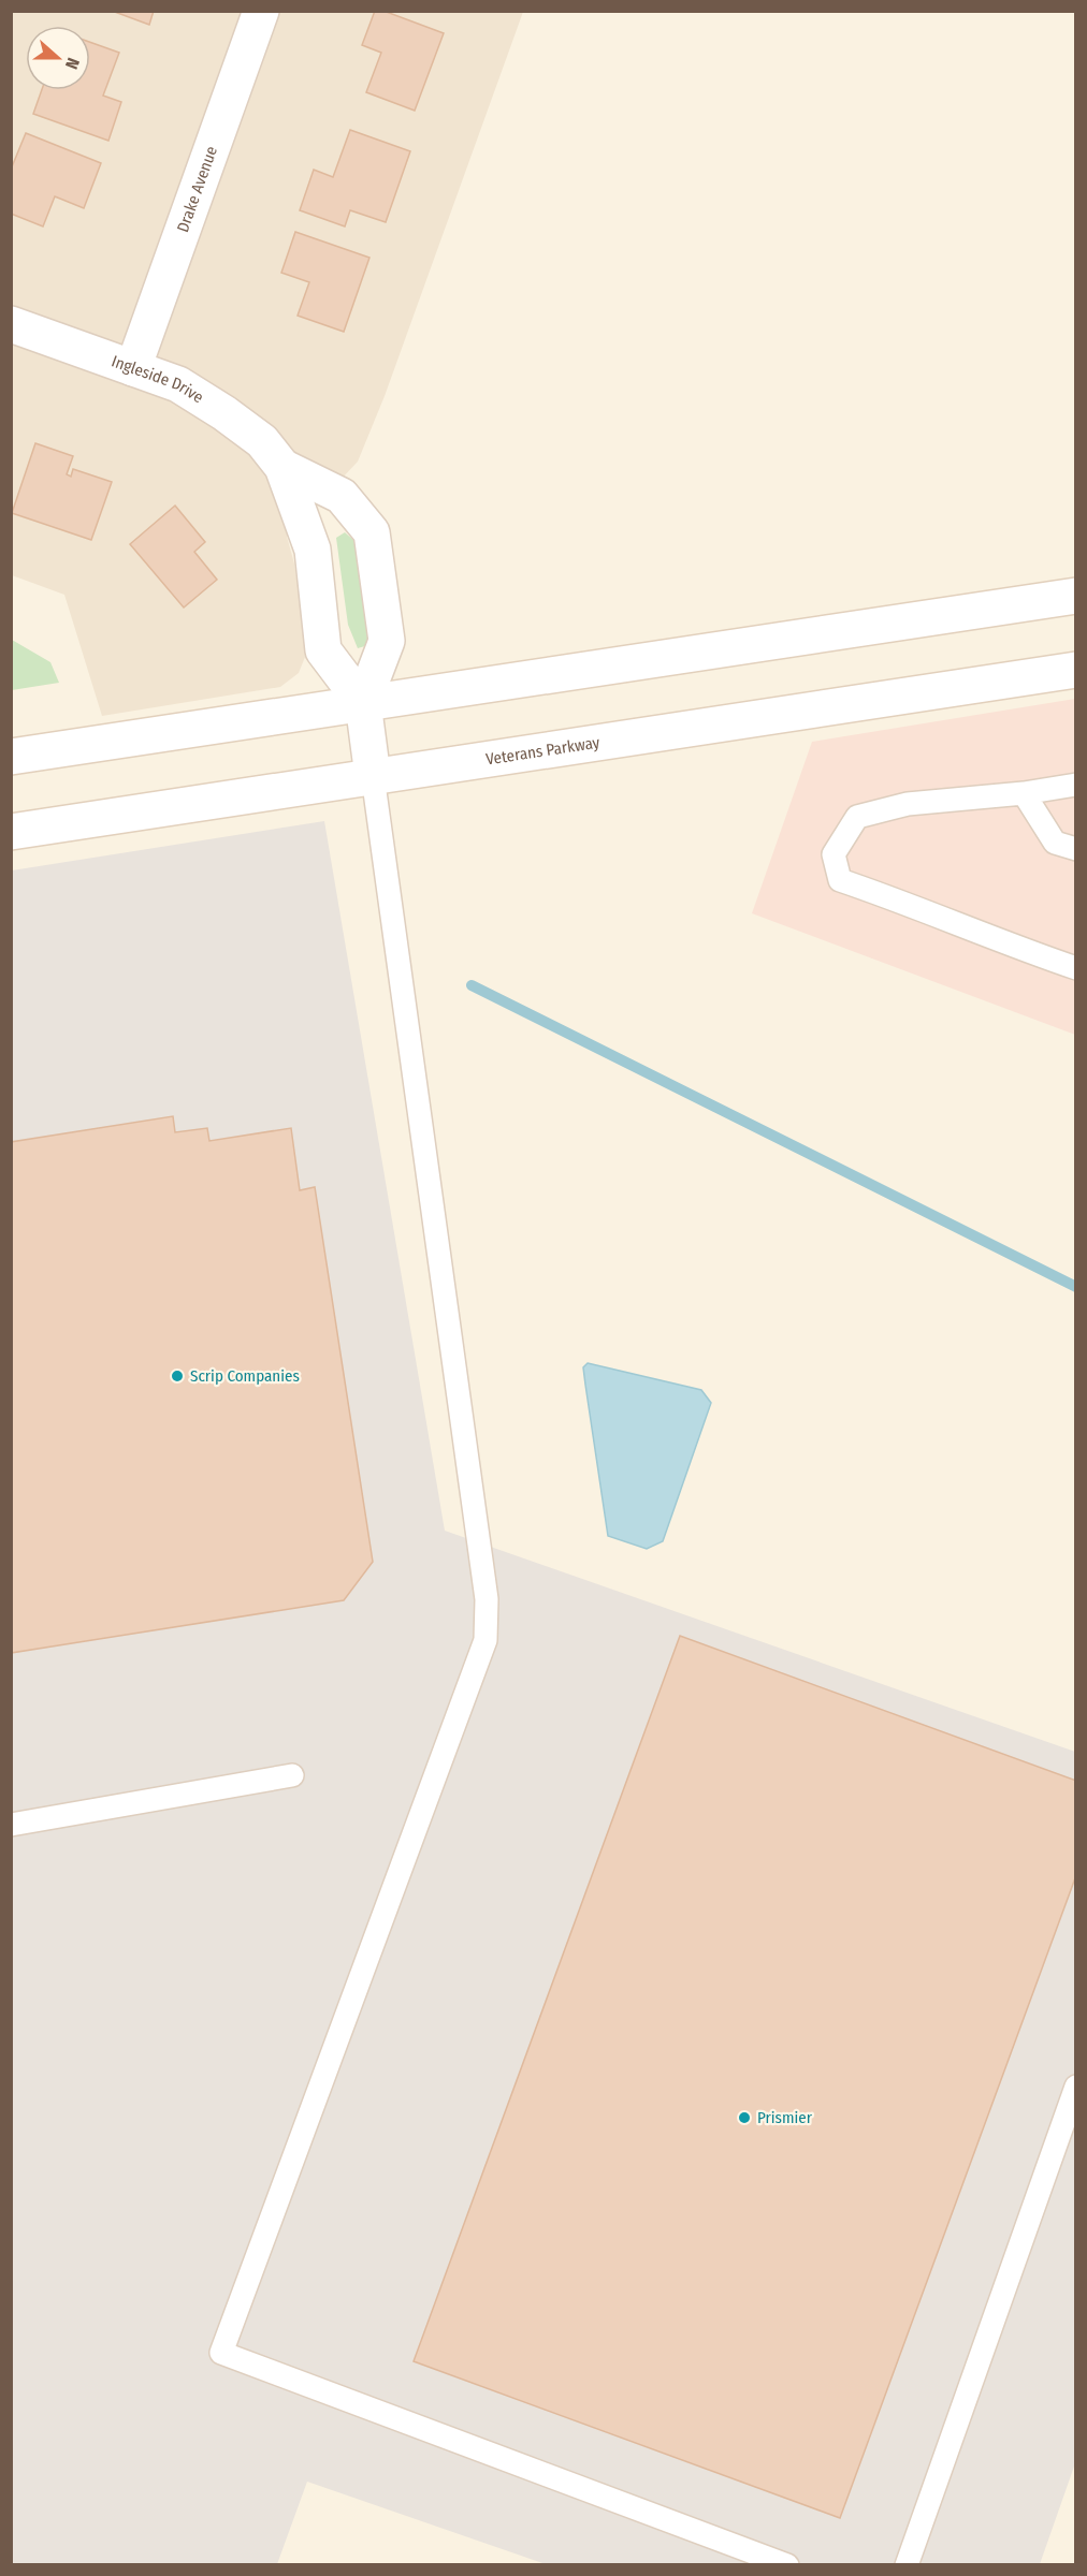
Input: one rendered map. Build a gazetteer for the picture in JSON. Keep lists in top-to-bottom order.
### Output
{
  "streets": {
    "main road": ["Drake Avenue", "Ingleside Drive", "Veterans Parkway"]
  },
  "crossings": [
    ["Drake Avenue", "Ingleside Drive"],
    ["Ingleside Drive", "Veterans Parkway"]
  ],
  "places": ["Scrip Companies", "Prismier"],
  "north": "right"
}
